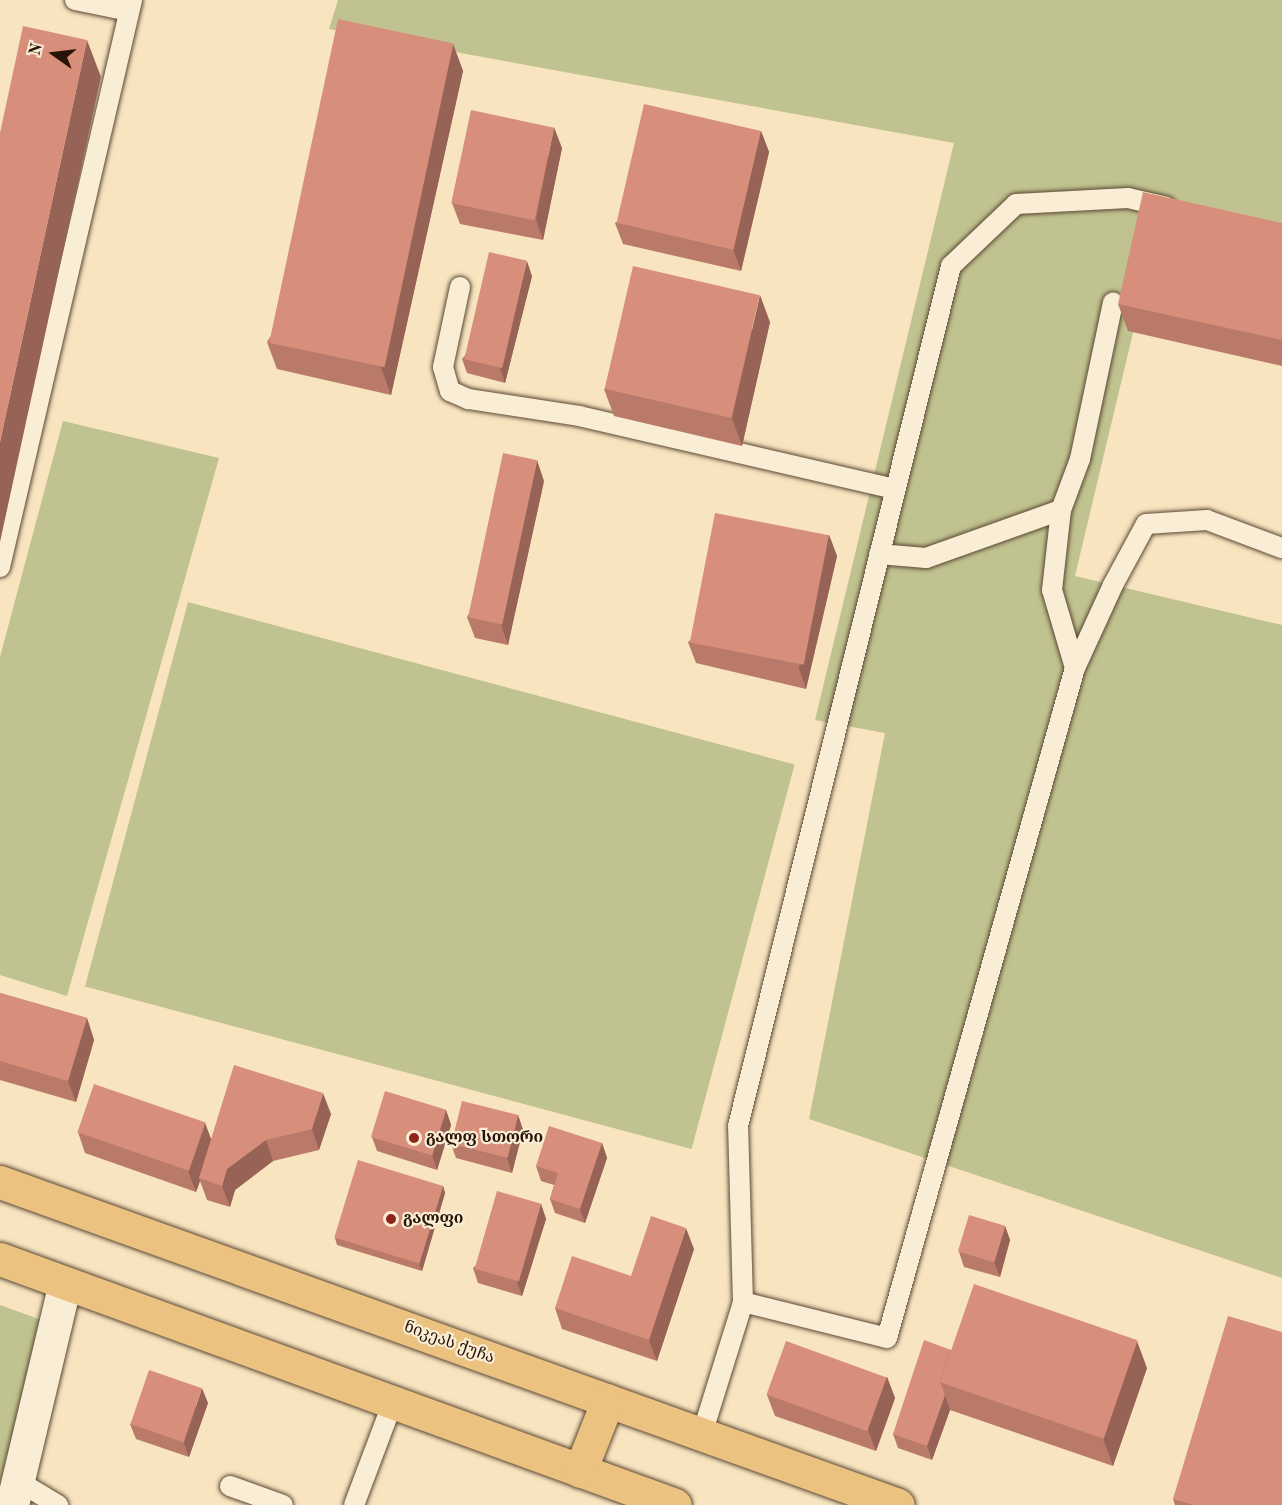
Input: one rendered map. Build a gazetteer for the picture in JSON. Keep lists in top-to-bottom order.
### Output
{
  "streets": {
    "main road": ["ნიკეას ქუჩა"]
  },
  "places": ["გალფ სთორი", "გალფი"],
  "north": "left"
}
